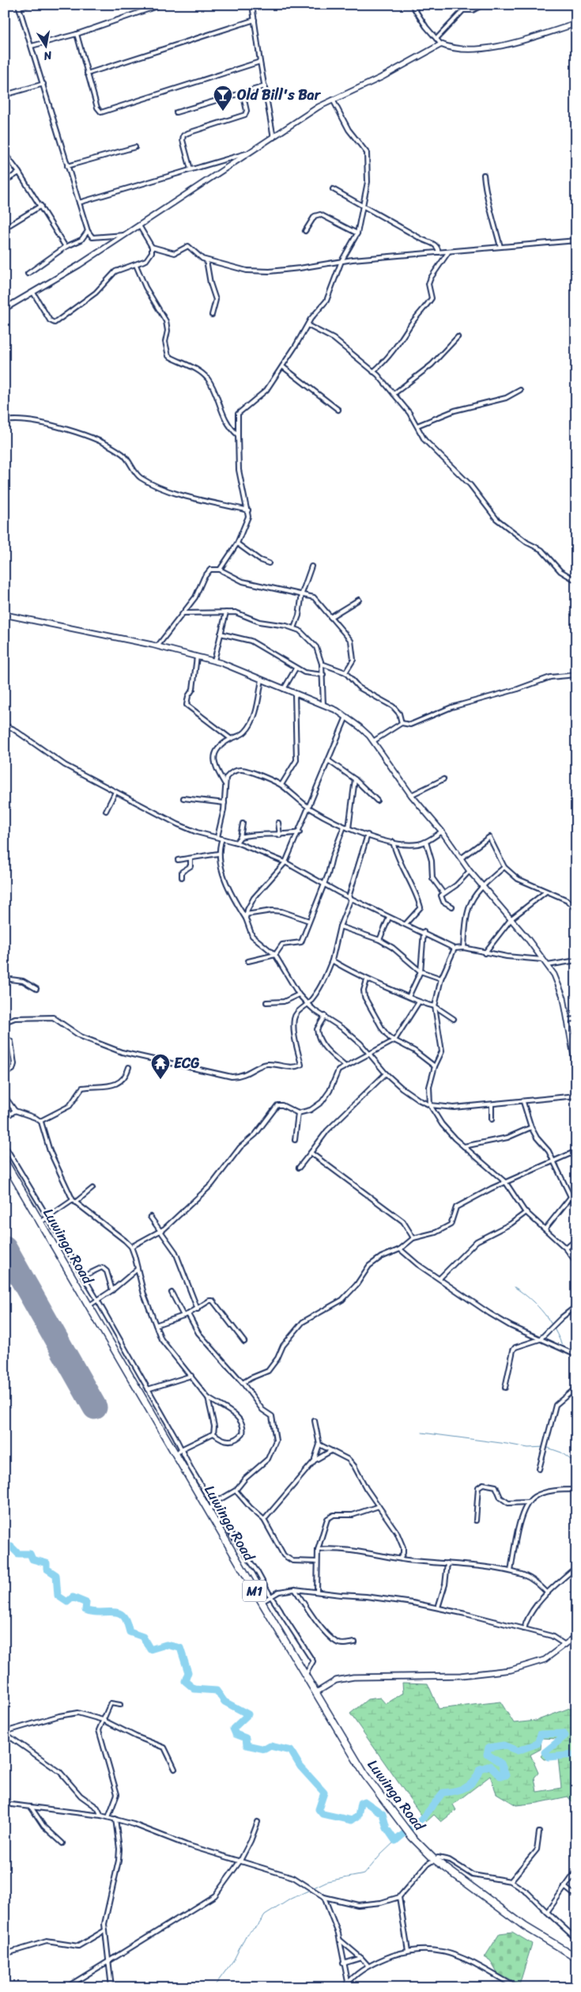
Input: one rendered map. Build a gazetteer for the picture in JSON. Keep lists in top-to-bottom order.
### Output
{
  "streets": {
    "highway": ["Luwinga Road", "M1"]
  },
  "places": {
    "bar": ["Old Bill's Bar"],
    "temple": ["ECG"]
  },
  "north": "bottom"
}
